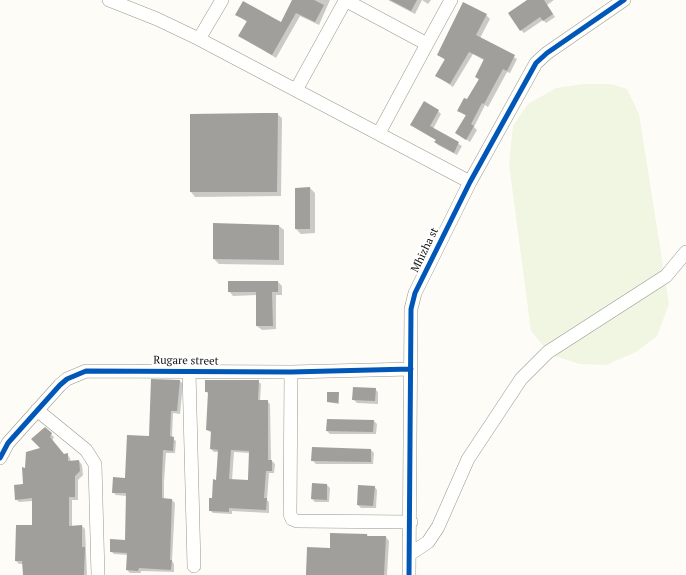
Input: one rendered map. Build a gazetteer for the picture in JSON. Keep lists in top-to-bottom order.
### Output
{
  "streets": {
    "street": ["Mhizha st", "Rugare street"]
  },
  "crossings": [
    ["Mhizha st", "Rugare street"]
  ]
}
